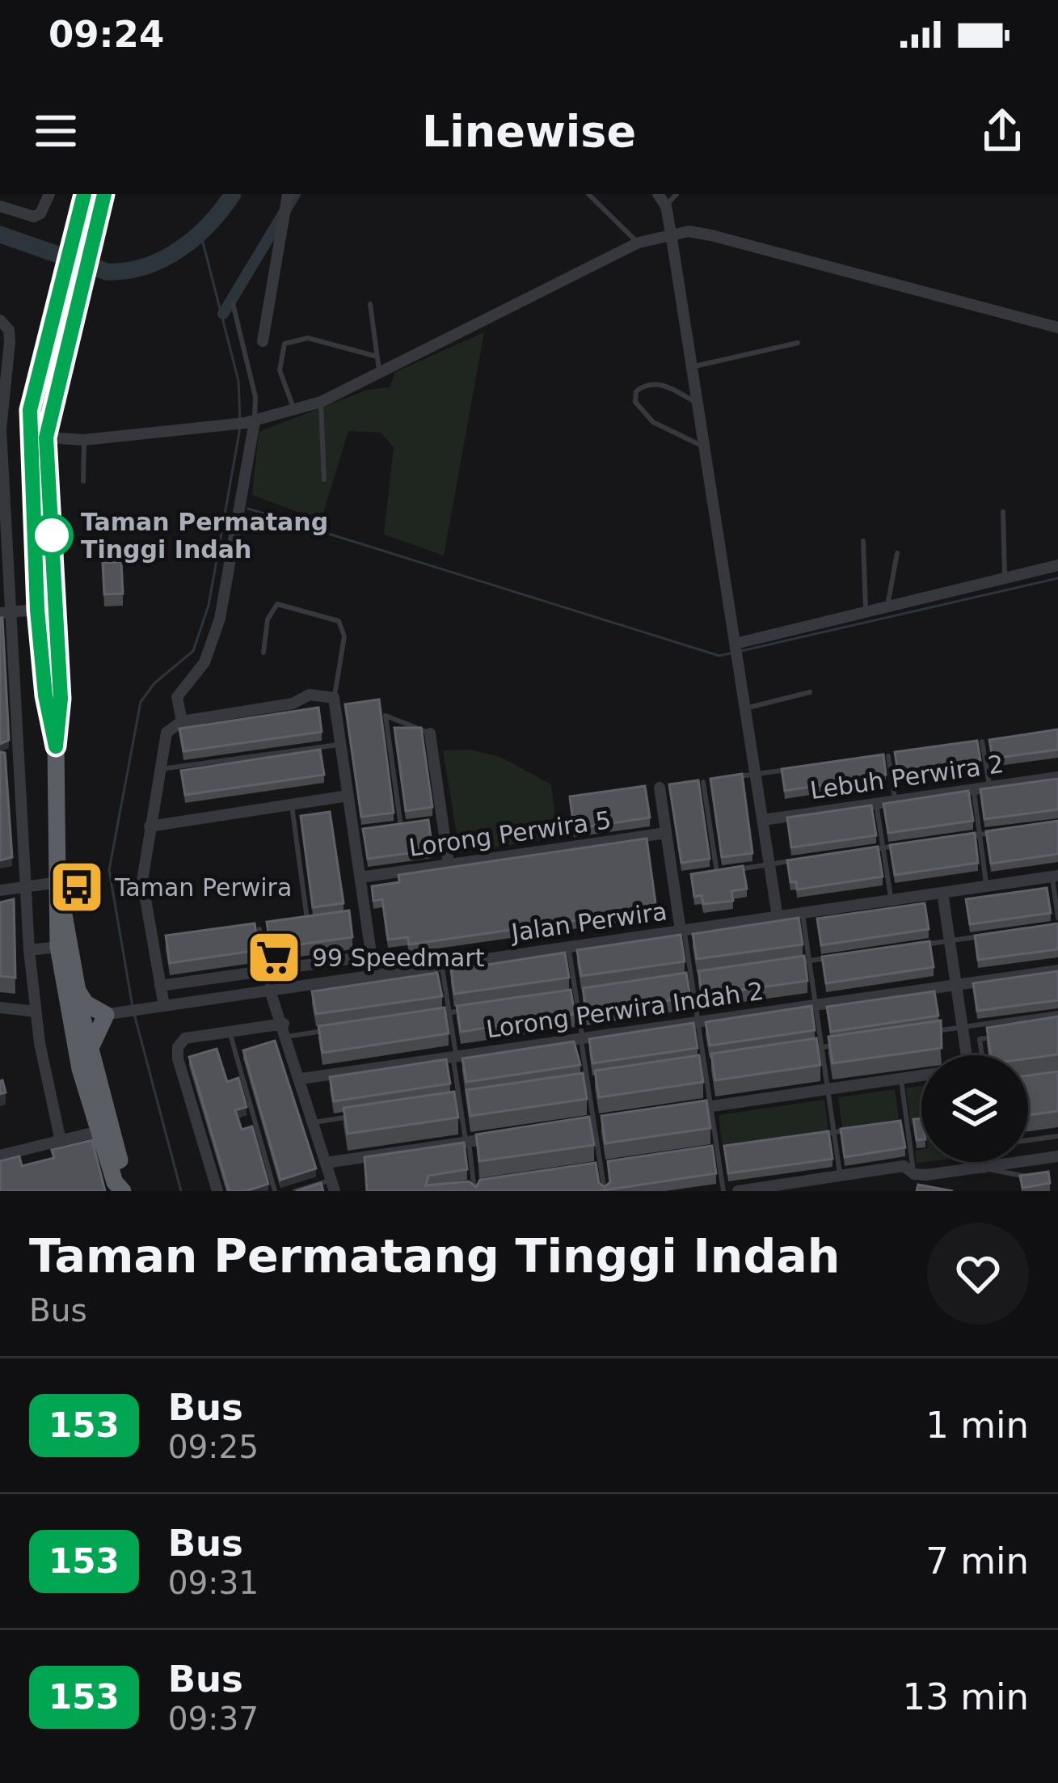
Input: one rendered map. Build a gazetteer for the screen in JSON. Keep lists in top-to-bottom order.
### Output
{
  "streets": {
    "street": [
      "Lebuh Perwira 2",
      "Lorong Perwira 5",
      "Jalan Perwira",
      "Lorong Perwira Indah 2"
    ]
  },
  "places": {
    "other": ["Taman Permatang Tinggi Indah"],
    "bus stop": ["Taman Perwira"],
    "supermarket": ["99 Speedmart"]
  },
  "lines": ["bus line 153"],
  "page": {
    "status": "09:24",
    "header": "Linewise",
    "heading": ["Taman Permatang Tinggi Indah", "Bus"],
    "list": [
      {
        "mark": "153",
        "name": "Bus",
        "note": "09:25",
        "value": "1 min"
      },
      {
        "mark": "153",
        "name": "Bus",
        "note": "09:31",
        "value": "7 min"
      },
      {
        "mark": "153",
        "name": "Bus",
        "note": "09:37",
        "value": "13 min"
      }
    ]
  }
}
